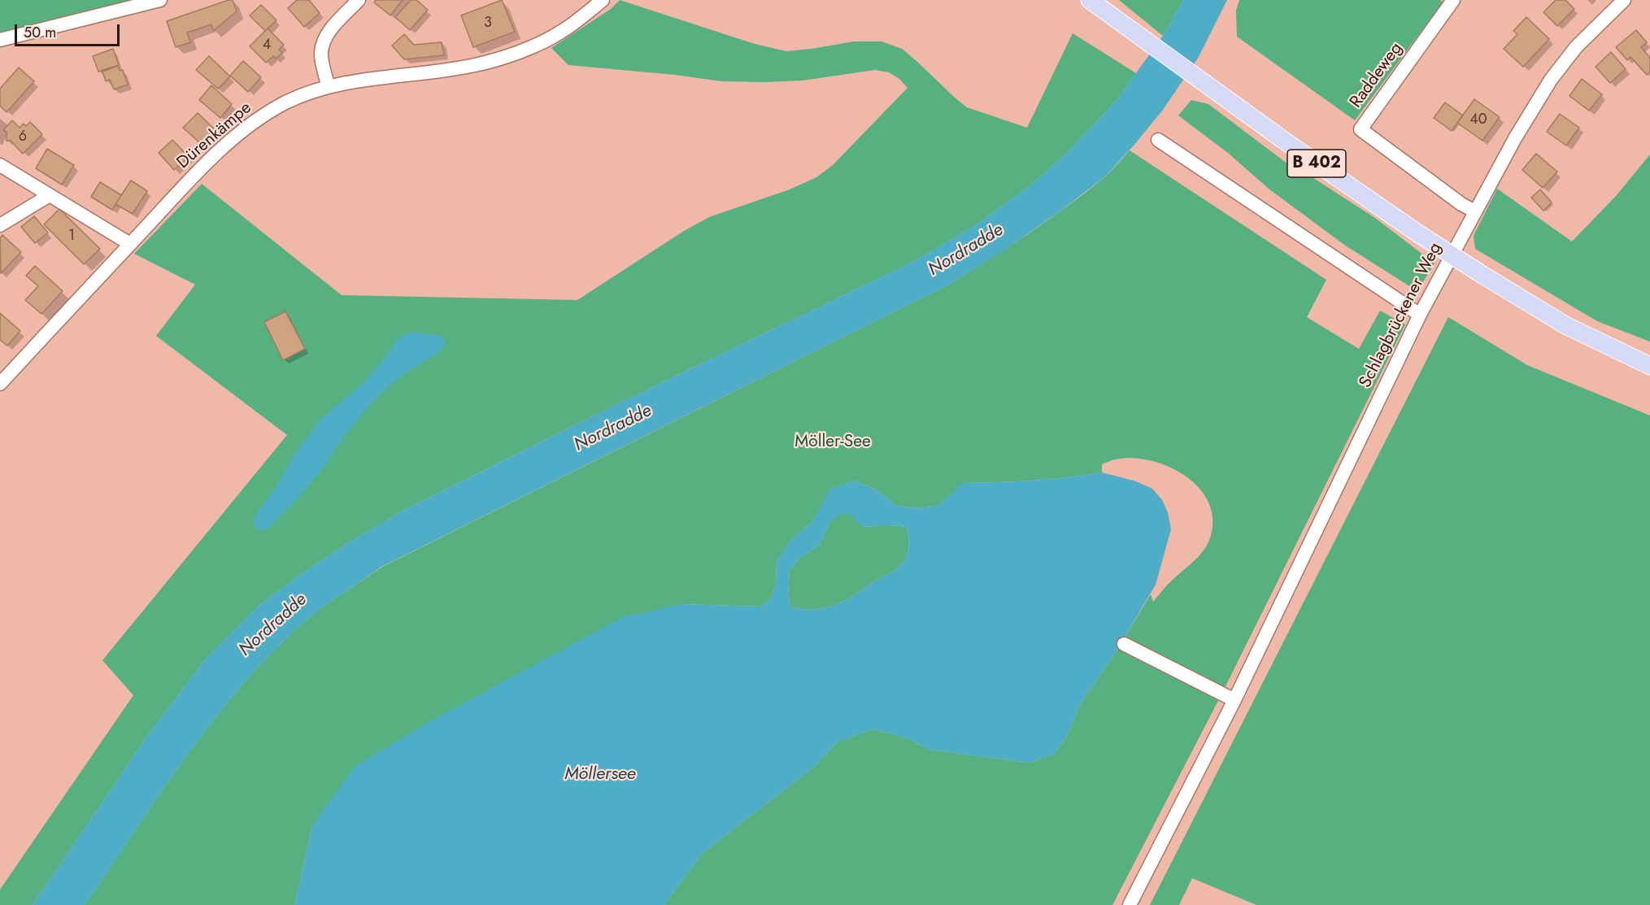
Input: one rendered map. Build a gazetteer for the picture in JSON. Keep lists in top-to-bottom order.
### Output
{
  "streets": {
    "main road": ["B 402"],
    "street": ["Raddeweg", "Dürenkämpe", "Schlagbrückener Weg"]
  },
  "crossings": [
    ["Raddeweg", "Schlagbrückener Weg"]
  ],
  "water": ["Nordradde", "Möllersee"],
  "parks": ["Möller-See"],
  "house_numbers": [
    "3",
    "4",
    "40",
    "6",
    "1"
  ],
  "scale_bar": "50 m"
}
